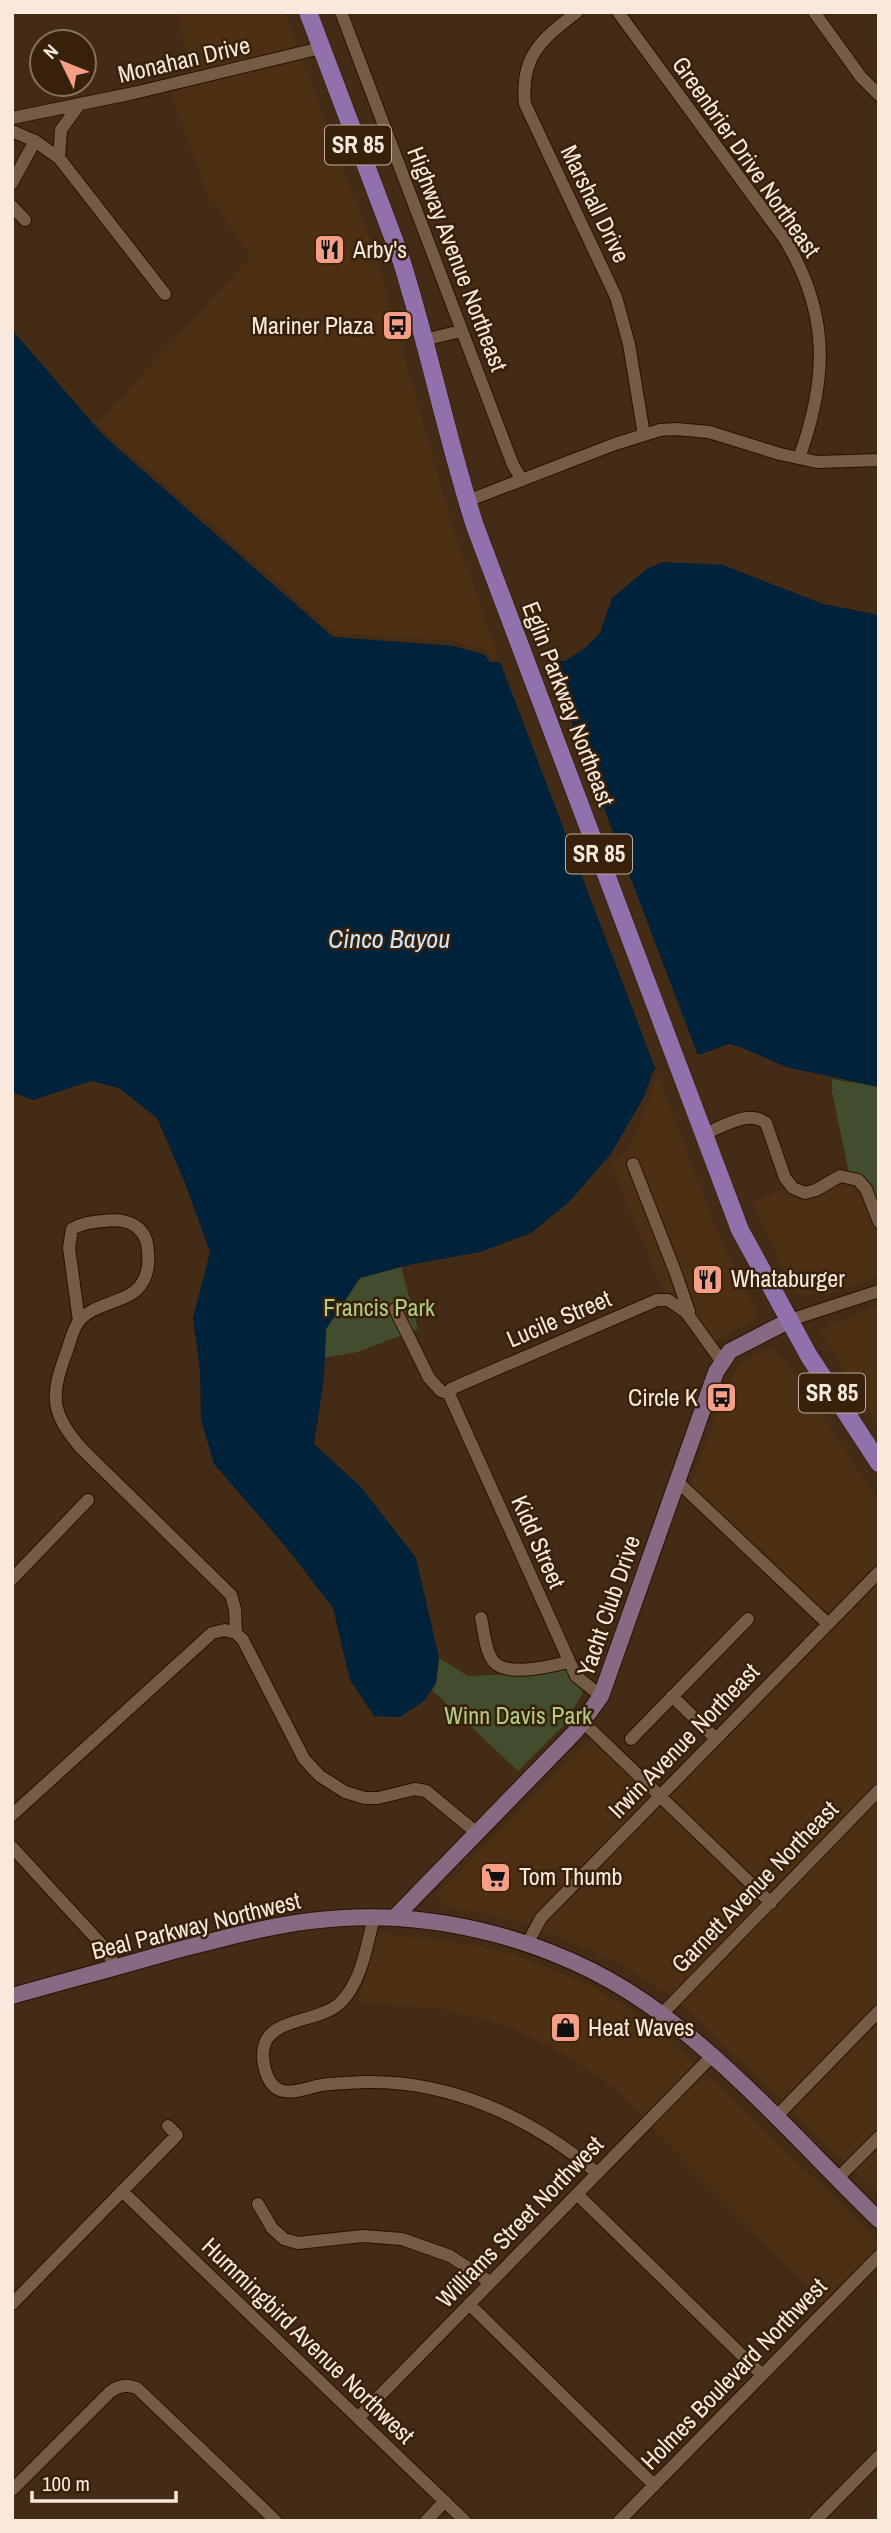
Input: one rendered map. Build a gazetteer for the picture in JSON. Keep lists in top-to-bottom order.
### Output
{
  "streets": {
    "highway": ["SR 85", "Eglin Parkway Northeast"],
    "main road": ["Yacht Club Drive", "Beal Parkway Northwest"],
    "street": [
      "Monahan Drive",
      "Greenbrier Drive Northeast",
      "Marshall Drive",
      "Highway Avenue Northeast",
      "Lucile Street",
      "Kidd Street",
      "Irwin Avenue Northeast",
      "Garnett Avenue Northeast",
      "Williams Street Northwest",
      "Hummingbird Avenue Northwest",
      "Holmes Boulevard Northwest"
    ]
  },
  "crossings": [
    ["Monahan Drive", "Eglin Parkway Northeast"],
    ["Eglin Parkway Northeast", "Yacht Club Drive"],
    ["Lucile Street", "Kidd Street"],
    ["Kidd Street", "Yacht Club Drive"],
    ["Yacht Club Drive", "Beal Parkway Northwest"],
    ["Irwin Avenue Northeast", "Beal Parkway Northwest"],
    ["Garnett Avenue Northeast", "Beal Parkway Northwest"],
    ["Beal Parkway Northwest", "Williams Street Northwest"],
    ["Williams Street Northwest", "Hummingbird Avenue Northwest"]
  ],
  "water": ["Cinco Bayou"],
  "parks": ["Francis Park", "Winn Davis Park"],
  "places": {
    "restaurant": ["Arby's", "Whataburger"],
    "bus stop": ["Mariner Plaza", "Circle K"],
    "supermarket": ["Tom Thumb"],
    "shop": ["Heat Waves"]
  },
  "scale_bar": "100 m",
  "north": "top left"
}
